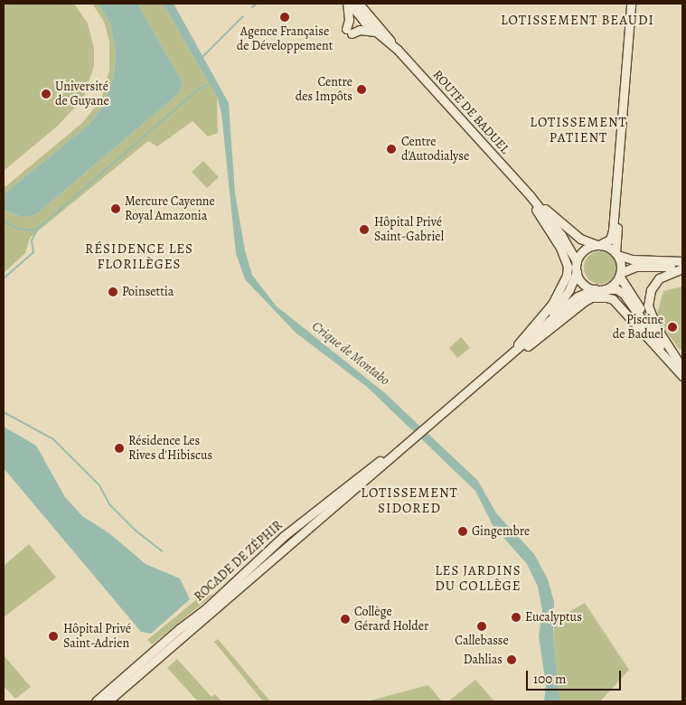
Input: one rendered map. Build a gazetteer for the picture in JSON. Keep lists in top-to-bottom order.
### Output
{
  "streets": {
    "main road": ["ROUTE DE BADUEL", "ROCADE DE ZÉPHIR"]
  },
  "crossings": [
    ["ROUTE DE BADUEL", "ROCADE DE ZÉPHIR"]
  ],
  "districts": [
    "LOTISSEMENT BEAUDI",
    "LOTISSEMENT PATIENT",
    "RÉSIDENCE LES FLORILÈGES",
    "LOTISSEMENT SIDORED",
    "LES JARDINS DU COLLÈGE"
  ],
  "water": ["Crique de Montabo"],
  "places": [
    "Agence Française de Développement",
    "Centre des Impôts",
    "Université de Guyane",
    "Centre d'Autodialyse",
    "Mercure Cayenne Royal Amazonia",
    "Hôpital Privé Saint-Gabriel",
    "Poinsettia",
    "Piscine de Baduel",
    "Résidence Les Rives d'Hibiscus",
    "Gingembre",
    "Eucalyptus",
    "Collège Gérard Holder",
    "Callebasse",
    "Hôpital Privé Saint-Adrien",
    "Dahlias"
  ],
  "scale_bar": "100 m"
}
